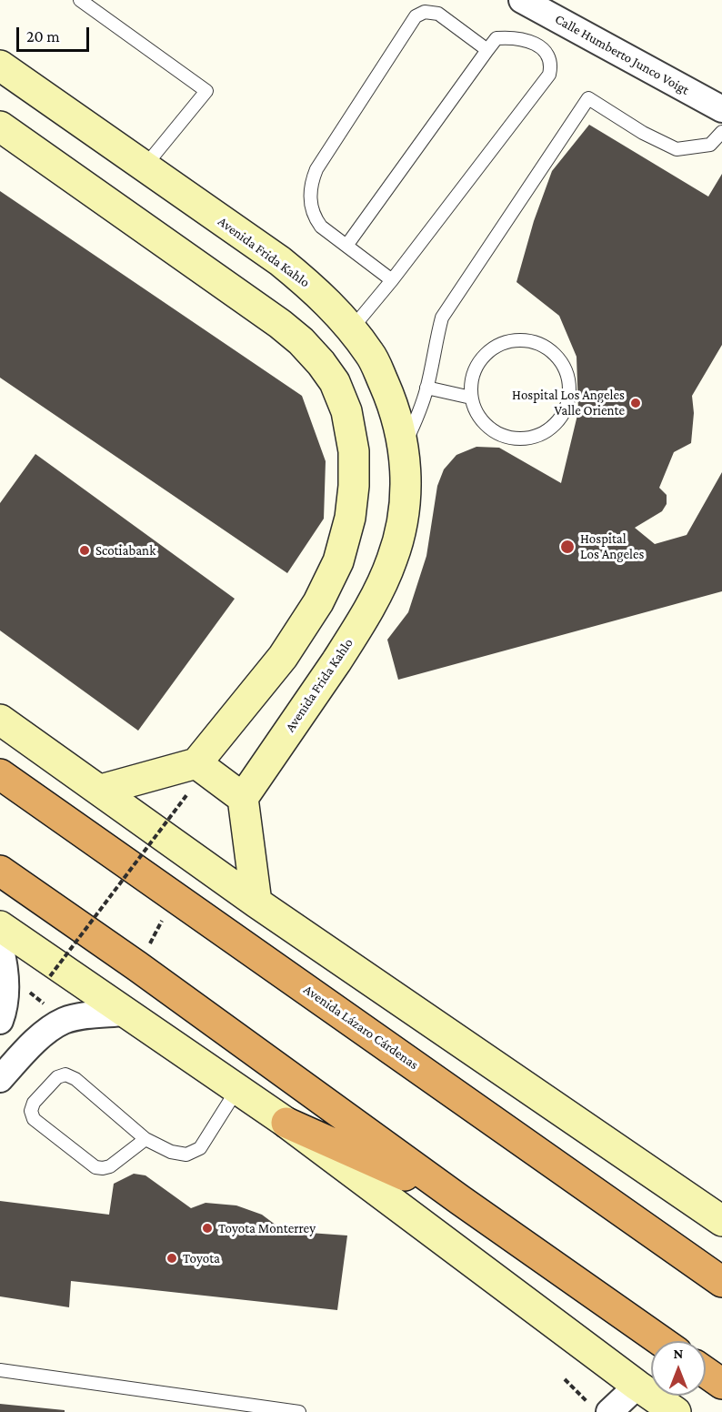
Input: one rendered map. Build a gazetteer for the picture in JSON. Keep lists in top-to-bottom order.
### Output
{
  "streets": {
    "highway": ["Avenida Lázaro Cárdenas"],
    "street": ["Calle Humberto Junco Voigt", "Avenida Frida Kahlo"]
  },
  "places": [
    "Hospital Los Angeles Valle Oriente",
    "Hospital Los Angeles",
    "Scotiabank",
    "Toyota Monterrey",
    "Toyota"
  ],
  "scale_bar": "20 m",
  "north": "top"
}
